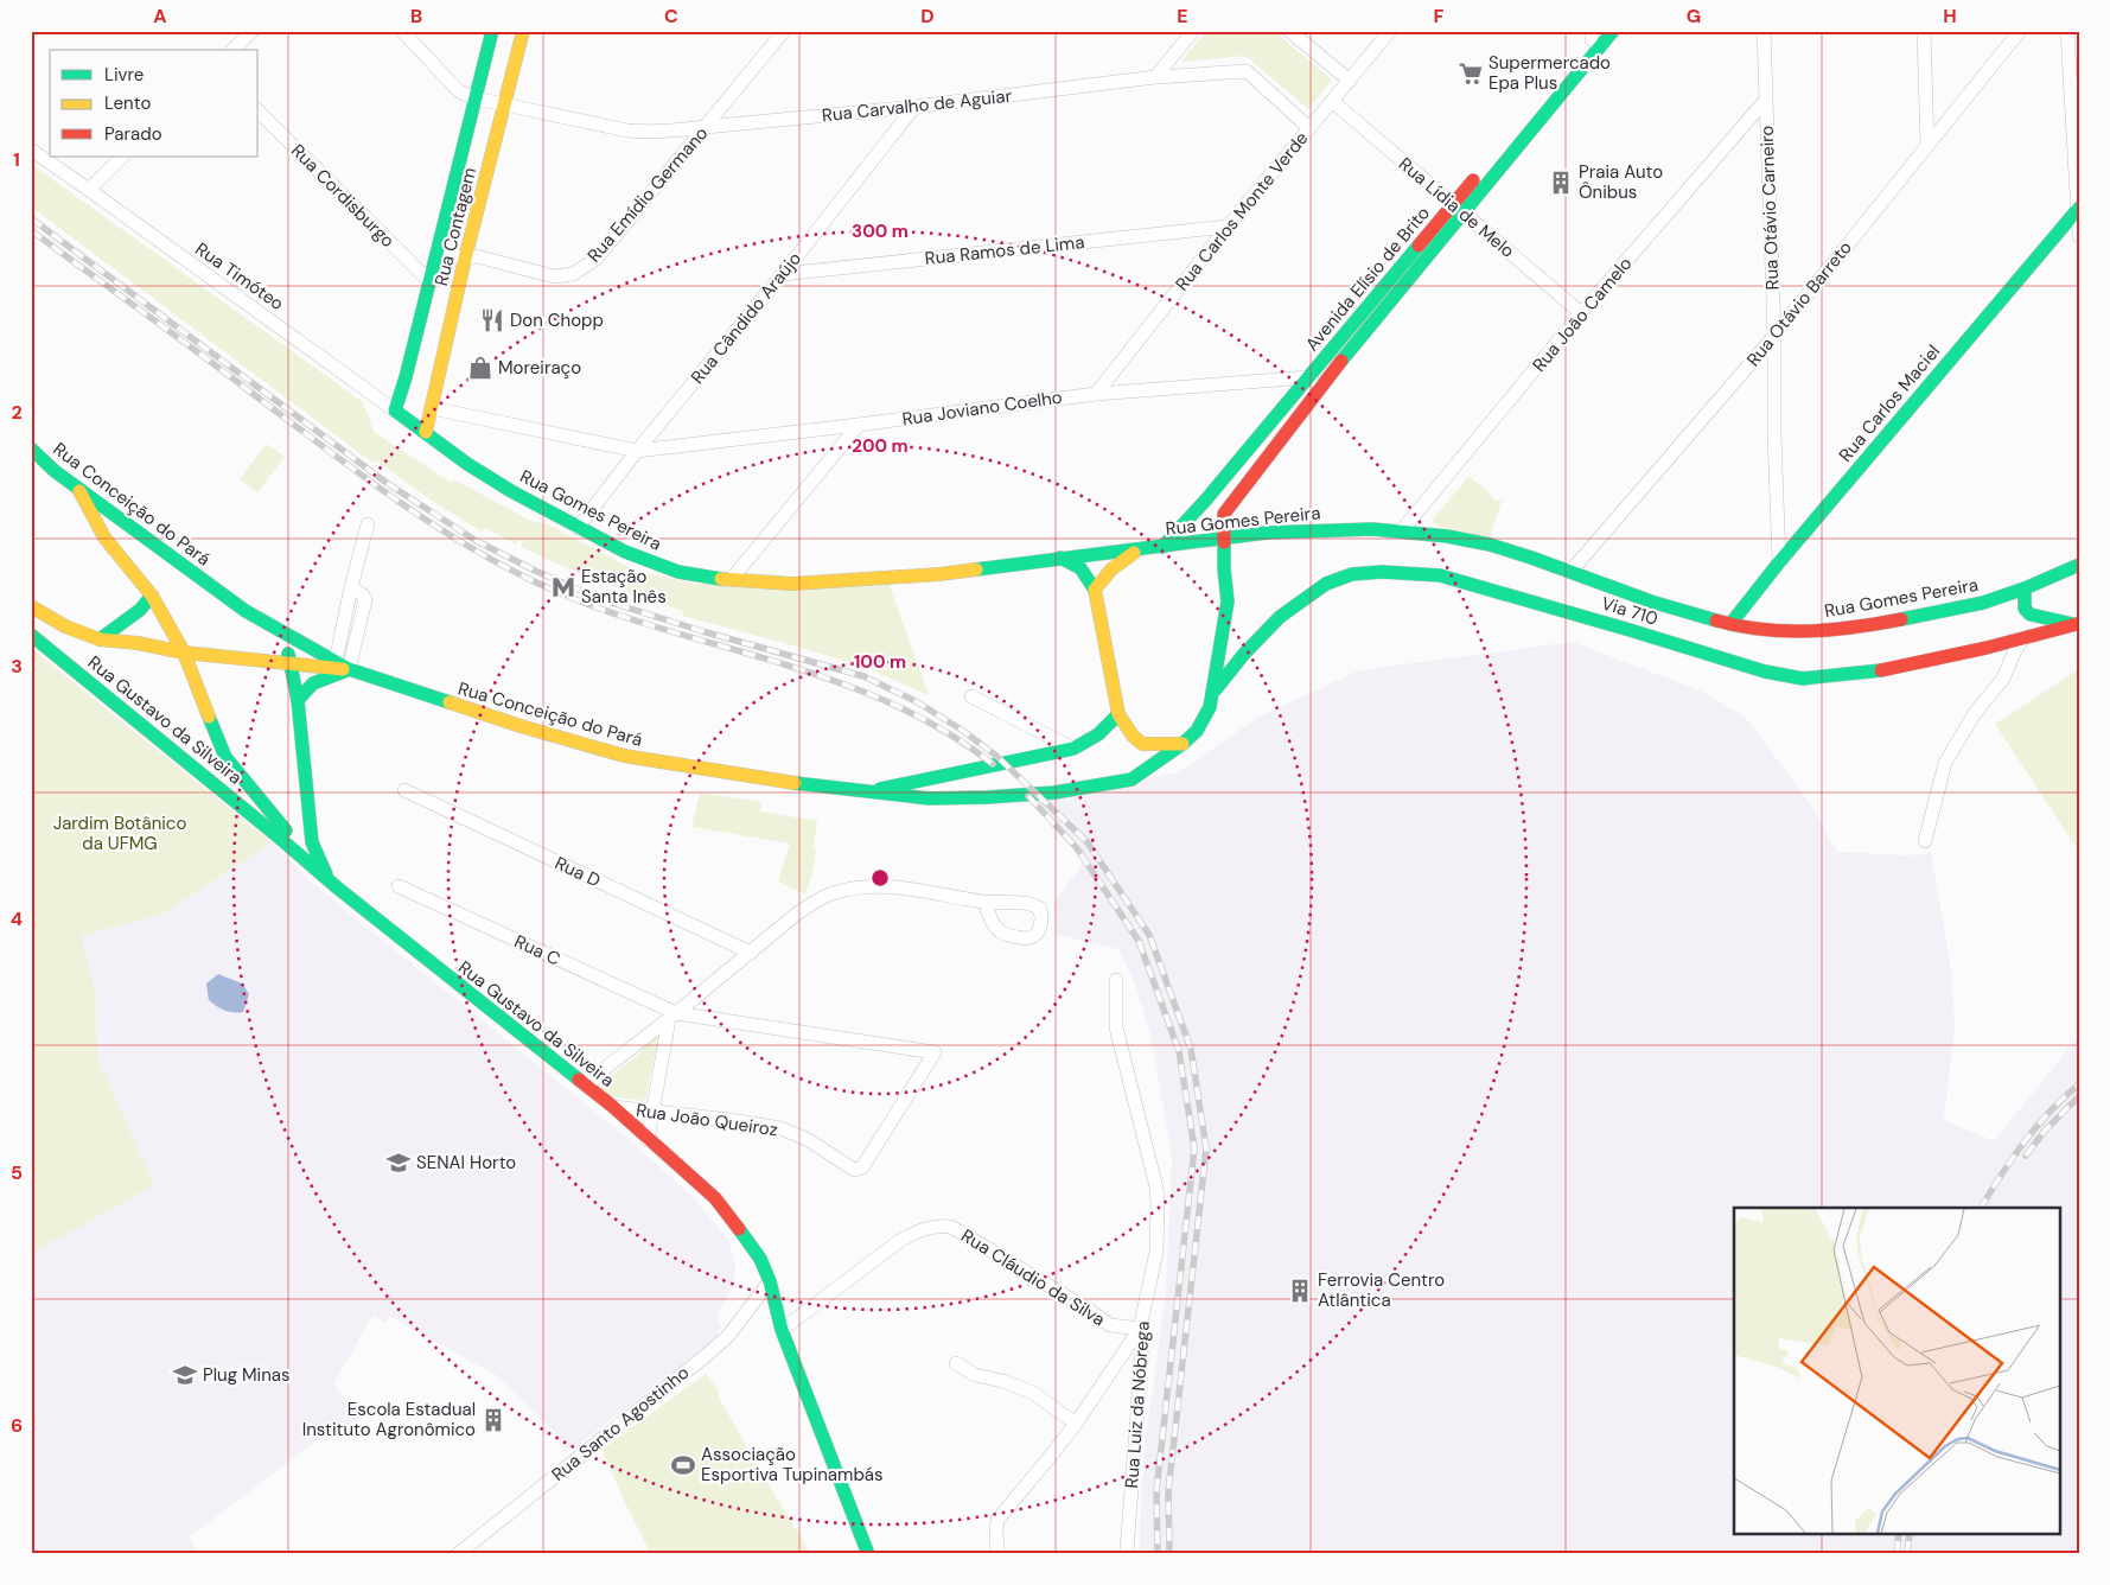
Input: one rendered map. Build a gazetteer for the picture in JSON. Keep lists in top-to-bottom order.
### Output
{
  "streets": {
    "main road": [
      "Rua Contagem",
      "Rua Timóteo",
      "Avenida Elísio de Brito",
      "Rua Carlos Maciel",
      "Rua Conceição do Pará",
      "Rua Gomes Pereira",
      "Via 710",
      "Rua Gustavo da Silveira"
    ],
    "street": [
      "Rua Carvalho de Aguiar",
      "Rua Emídio Germano",
      "Rua Cordisburgo",
      "Rua Lídia de Melo",
      "Rua Otávio Carneiro",
      "Rua Carlos Monte Verde",
      "Rua Ramos de Lima",
      "Rua Otávio Barreto",
      "Rua João Camelo",
      "Rua Cândido Araújo",
      "Rua Joviano Coelho",
      "Rua D",
      "Rua C",
      "Rua João Queiroz",
      "Rua Cláudio da Silva",
      "Rua Luiz da Nóbrega",
      "Rua Santo Agostinho"
    ]
  },
  "crossings": [
    ["Rua Carvalho de Aguiar", "Rua Emídio Germano"],
    ["Rua Carvalho de Aguiar", "Rua Carlos Monte Verde"],
    ["Rua Carvalho de Aguiar", "Rua Contagem"],
    ["Rua Carvalho de Aguiar", "Rua Cândido Araújo"],
    ["Rua Emídio Germano", "Rua Contagem"],
    ["Rua Cordisburgo", "Rua Contagem"],
    ["Rua Lídia de Melo", "Rua Carlos Monte Verde"],
    ["Rua Lídia de Melo", "Avenida Elísio de Brito"],
    ["Rua Lídia de Melo", "Rua João Camelo"],
    ["Rua Otávio Carneiro", "Rua Otávio Barreto"],
    ["Rua Otávio Carneiro", "Rua João Camelo"],
    ["Rua Otávio Carneiro", "Rua Carlos Maciel"],
    ["Rua Carlos Monte Verde", "Rua Ramos de Lima"],
    ["Rua Carlos Monte Verde", "Rua Joviano Coelho"],
    ["Rua Contagem", "Rua Timóteo"],
    ["Rua Contagem", "Rua Joviano Coelho"],
    ["Rua Contagem", "Rua Gomes Pereira"],
    ["Rua Ramos de Lima", "Rua Cândido Araújo"],
    ["Rua Timóteo", "Rua Gomes Pereira"],
    ["Avenida Elísio de Brito", "Rua Joviano Coelho"],
    ["Avenida Elísio de Brito", "Rua Gomes Pereira"],
    ["Avenida Elísio de Brito", "Via 710"],
    ["Rua Otávio Barreto", "Rua Gomes Pereira"],
    ["Rua João Camelo", "Rua Gomes Pereira"],
    ["Rua Cândido Araújo", "Rua Joviano Coelho"],
    ["Rua Cândido Araújo", "Rua Gomes Pereira"],
    ["Rua Carlos Maciel", "Rua Gomes Pereira"],
    ["Rua Conceição do Pará", "Rua Gustavo da Silveira"],
    ["Rua Gustavo da Silveira", "Rua João Queiroz"],
    ["Rua Gustavo da Silveira", "Rua Cláudio da Silva"],
    ["Rua Gustavo da Silveira", "Rua Santo Agostinho"],
    ["Rua C", "Rua João Queiroz"],
    ["Rua Cláudio da Silva", "Rua Luiz da Nóbrega"]
  ],
  "parks": ["Jardim Botânico da UFMG"],
  "places": {
    "supermarket": ["Supermercado Epa Plus"],
    "building": ["Praia Auto Ônibus", "Ferrovia Centro Atlântica", "Escola Estadual Instituto Agronômico"],
    "restaurant": ["Don Chopp"],
    "shop": ["Moreiraço"],
    "metro station": ["Estação Santa Inês"],
    "school or university": ["SENAI Horto", "Plug Minas"],
    "sports": ["Associação Esportiva Tupinambás"]
  },
  "legend": ["Livre", "Lento", "Parado"],
  "grid": {
    "columns": [
      "A",
      "B",
      "C",
      "D",
      "E",
      "F",
      "G",
      "H"
    ],
    "rows": [
      "1",
      "2",
      "3",
      "4",
      "5",
      "6"
    ]
  },
  "rings": ["300 m", "200 m", "100 m"]
}
